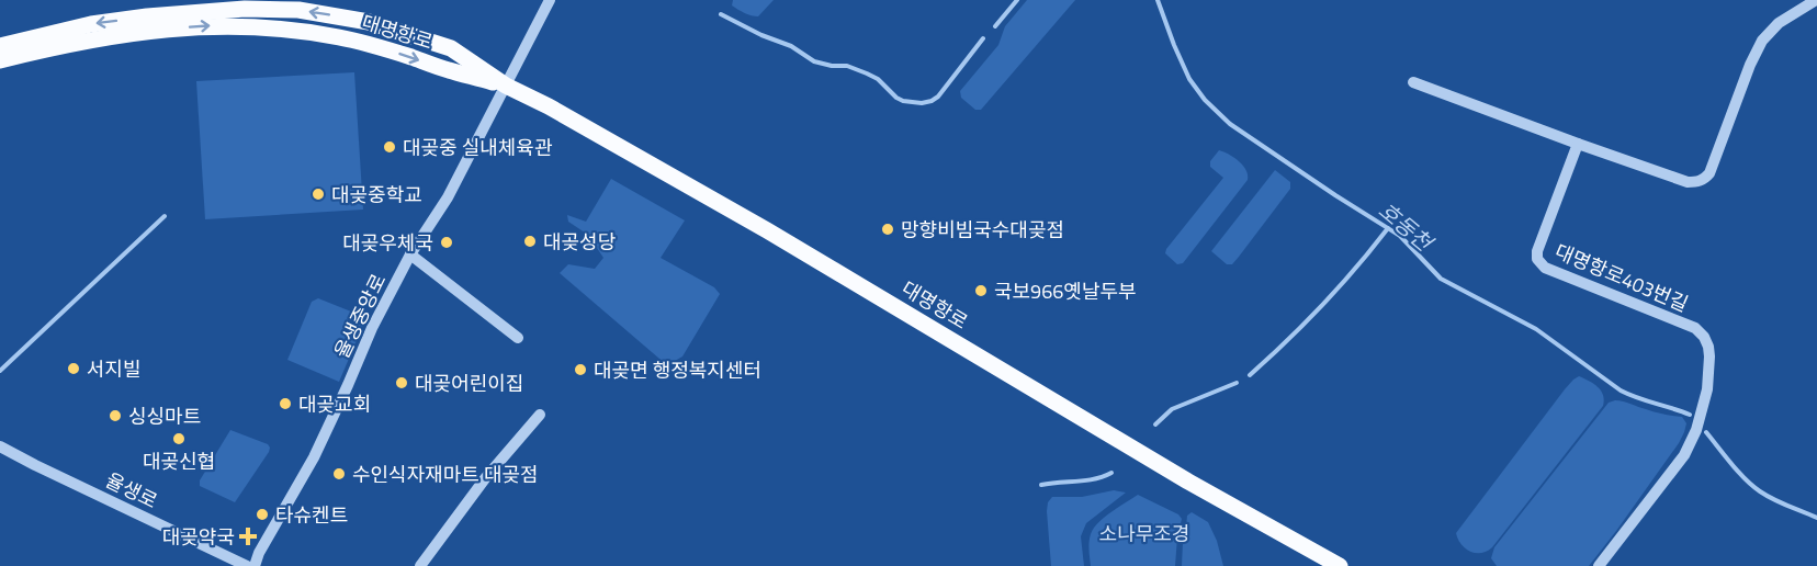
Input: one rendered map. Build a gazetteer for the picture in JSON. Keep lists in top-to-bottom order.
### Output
{
  "streets": {
    "main road": ["대명항로"],
    "street": ["대명항로403번길", "율생중앙로", "율생로"]
  },
  "crossings": [
    ["대명항로", "율생중앙로"]
  ],
  "water": ["호동천"],
  "parks": ["소나무조경"],
  "places": {
    "other": [
      "대곶중 실내체육관",
      "대곶중학교",
      "망향비빔국수대곶점",
      "대곶성당",
      "대곶우체국",
      "국보966옛날두부",
      "서지빌",
      "대곶면 행정복지센터",
      "대곶어린이집",
      "대곶교회",
      "싱싱마트",
      "대곶신협",
      "수인식자재마트 대곶점",
      "타슈켄트"
    ],
    "health": ["대곶약국"]
  }
}
